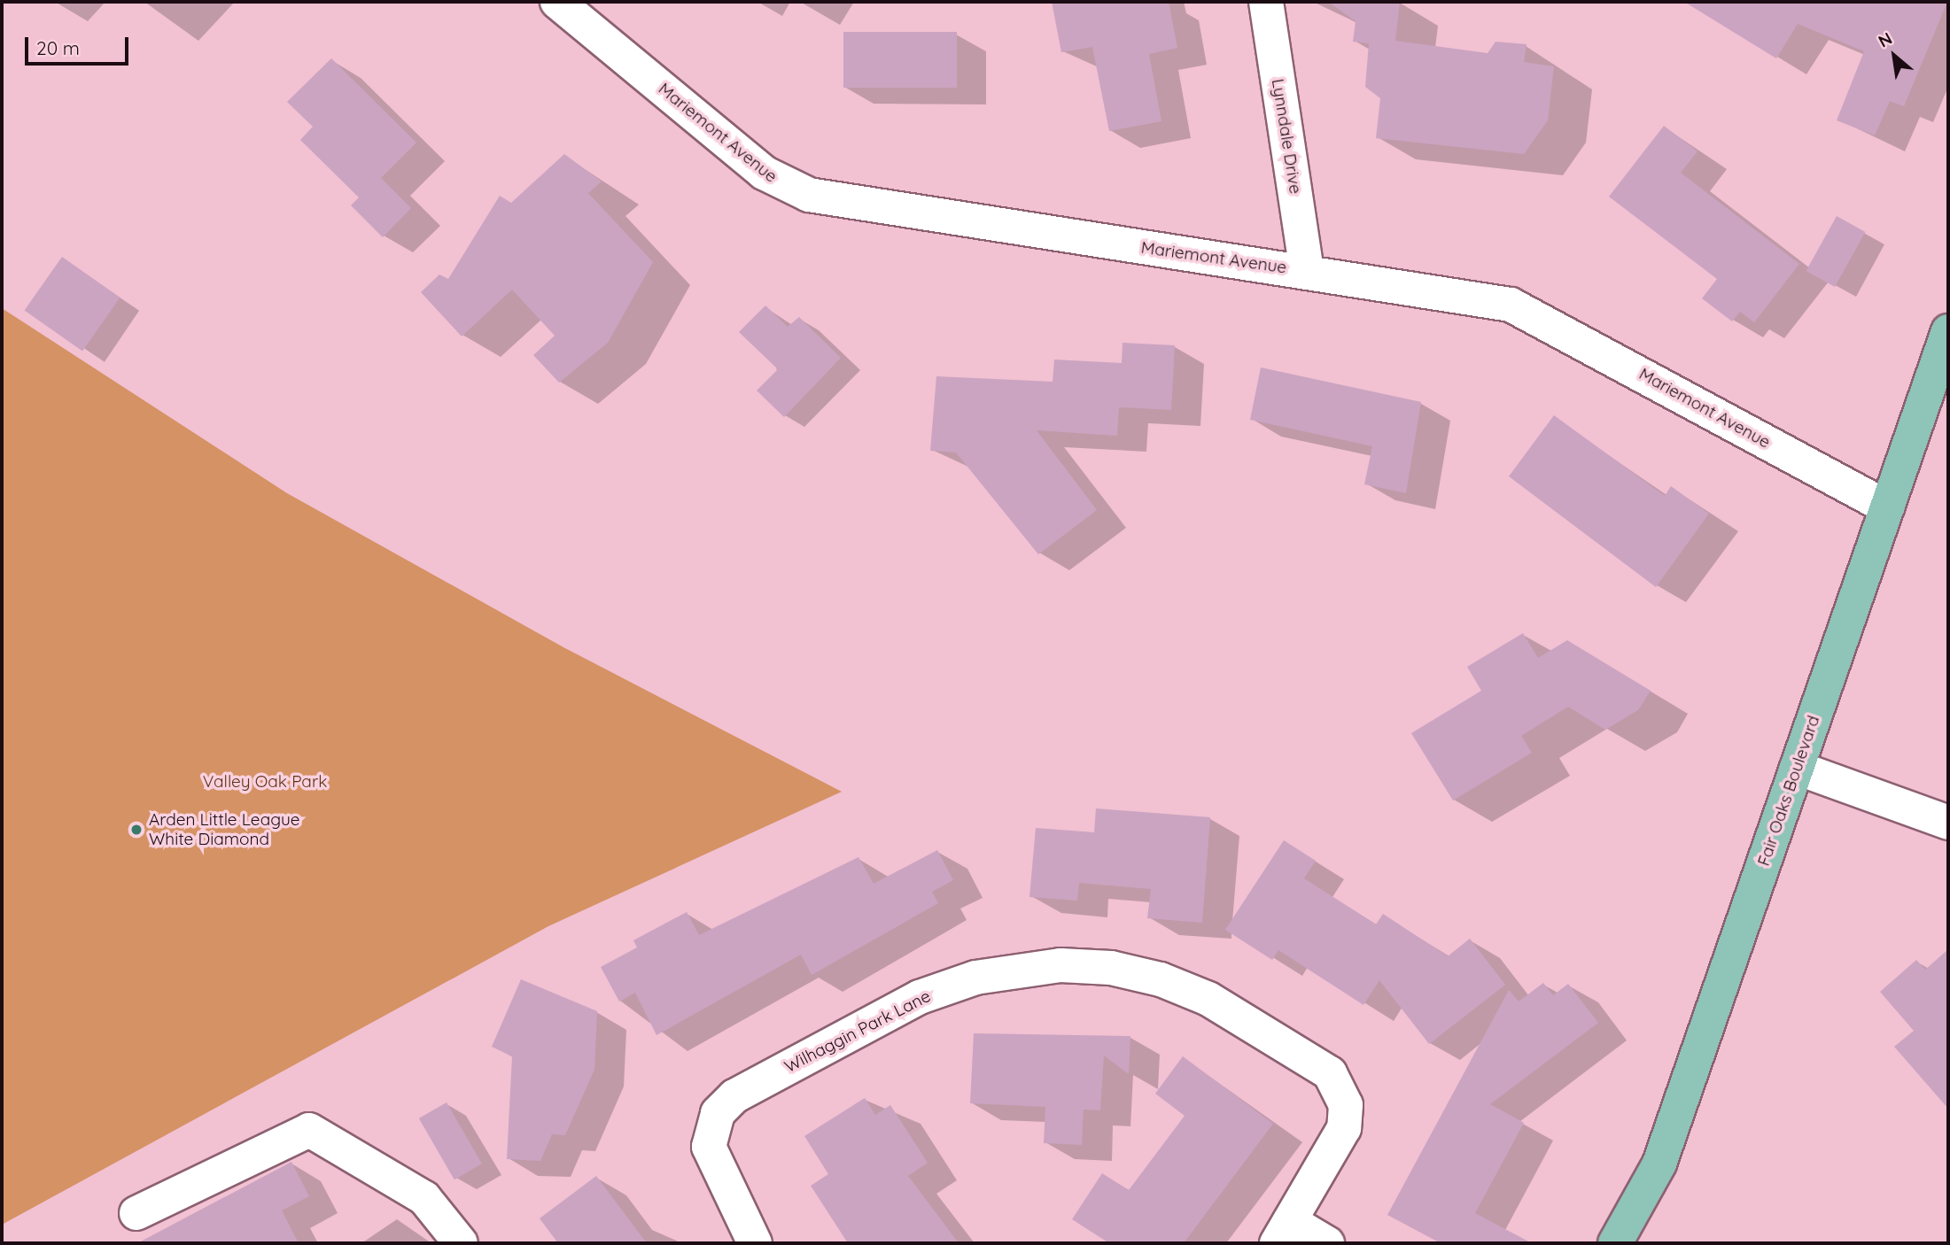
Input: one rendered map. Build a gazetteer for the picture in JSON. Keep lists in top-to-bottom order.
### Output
{
  "streets": {
    "main road": ["Fair Oaks Boulevard"],
    "street": ["Mariemont Avenue", "Lynndale Drive", "Wilhaggin Park Lane"]
  },
  "crossings": [
    ["Mariemont Avenue", "Lynndale Drive"],
    ["Mariemont Avenue", "Fair Oaks Boulevard"]
  ],
  "parks": ["Valley Oak Park"],
  "places": ["Arden Little League White Diamond"],
  "scale_bar": "20 m",
  "north": "top left"
}
